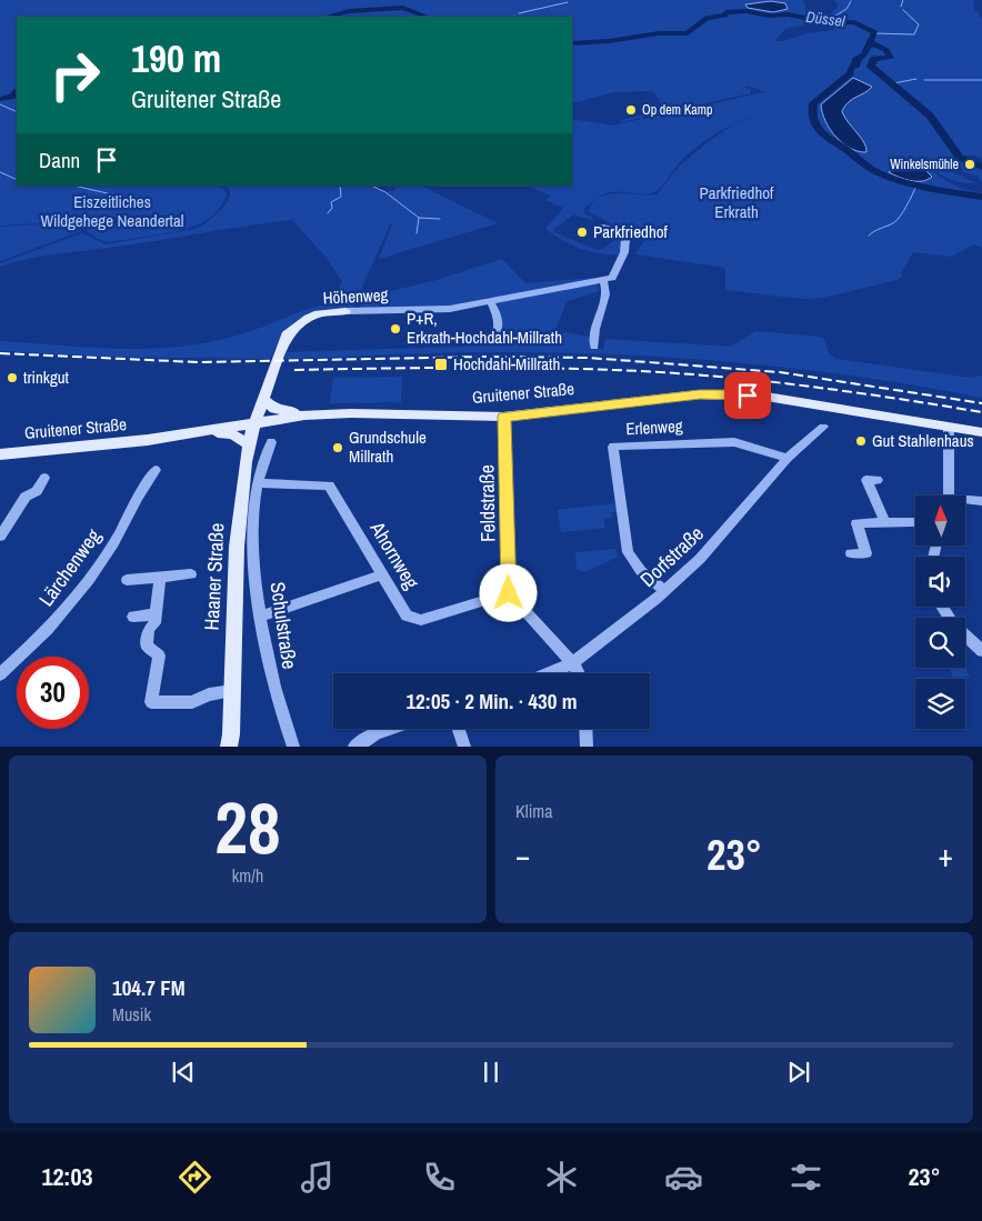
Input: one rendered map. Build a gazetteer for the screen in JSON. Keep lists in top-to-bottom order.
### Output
{
  "streets": {
    "main road": ["Höhenweg", "Gruitener Straße", "Haaner Straße"],
    "street": [
      "Erlenweg",
      "Feldstraße",
      "Ahornweg",
      "Dorfstraße",
      "Lärchenweg",
      "Schulstraße"
    ]
  },
  "crossings": [
    ["Höhenweg", "Gruitener Straße"],
    ["Höhenweg", "Haaner Straße"],
    ["Gruitener Straße", "Feldstraße"],
    ["Gruitener Straße", "Haaner Straße"],
    ["Erlenweg", "Dorfstraße"],
    ["Feldstraße", "Ahornweg"],
    ["Ahornweg", "Schulstraße"]
  ],
  "water": ["Düssel"],
  "parks": ["Parkfriedhof Erkrath", "Eiszeitliches Wildgehege Neandertal"],
  "places": {
    "other": [
      "Op dem Kamp",
      "Winkelsmühle",
      "Parkfriedhof",
      "P+R, Erkrath-Hochdahl-Millrath",
      "trinkgut",
      "Gut Stahlenhaus",
      "Grundschule Millrath"
    ],
    "transit": ["Hochdahl-Millrath"]
  },
  "north": "top",
  "page": {
    "turn": ["190 m", "Gruitener Straße"],
    "then": "Dann",
    "limit": "30",
    "trip": "12:05 · 2 Min. · 430 m",
    "tile": [
      ["28", "km/h"],
      "Klima"
    ],
    "heat": ["−", "23°", "+"],
    "song": ["104.7 FM", "Musik"],
    "tabs": ["12:03", "23°"]
  }
}
